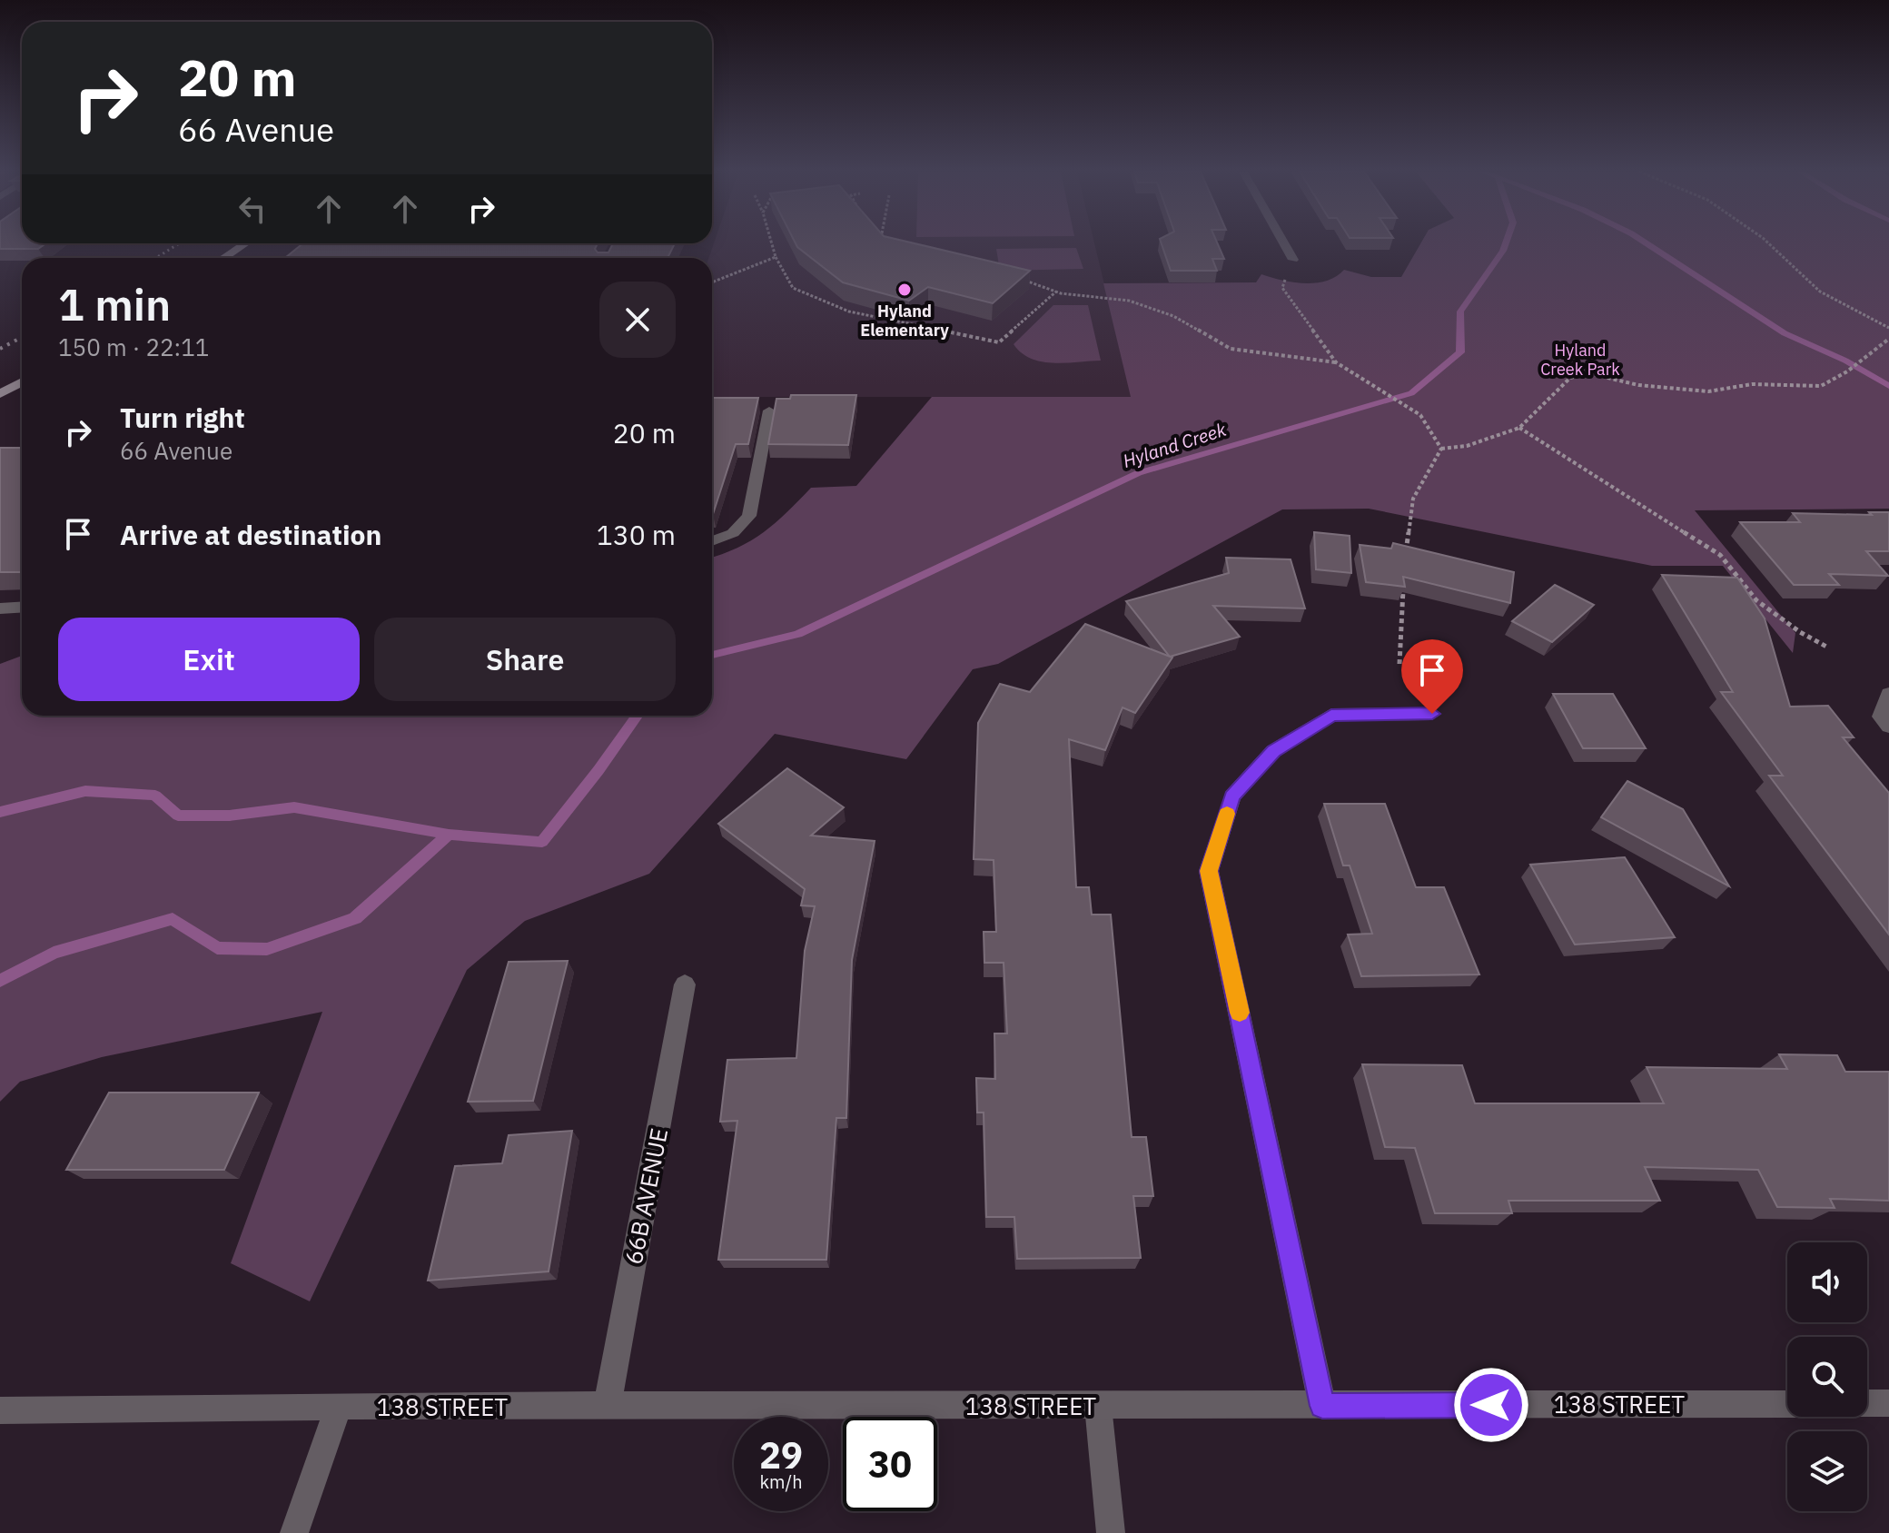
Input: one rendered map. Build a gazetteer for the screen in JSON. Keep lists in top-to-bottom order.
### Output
{
  "streets": {
    "street": ["66B AVENUE", "138 STREET"]
  },
  "crossings": [
    ["66B AVENUE", "138 STREET"]
  ],
  "water": ["Hyland Creek"],
  "parks": ["Hyland Creek Park"],
  "places": ["Hyland Elementary"],
  "page": {
    "turn": ["20 m", "66 Avenue"],
    "heading": ["1 min", "150 m · 22:11"],
    "list": [
      {
        "name": "Turn right",
        "note": "66 Avenue",
        "value": "20 m"
      },
      {
        "name": "Arrive at destination",
        "value": "130 m"
      }
    ],
    "buttons": ["Exit", "Share"],
    "speed": "29 km/h",
    "limit": "30"
  }
}
